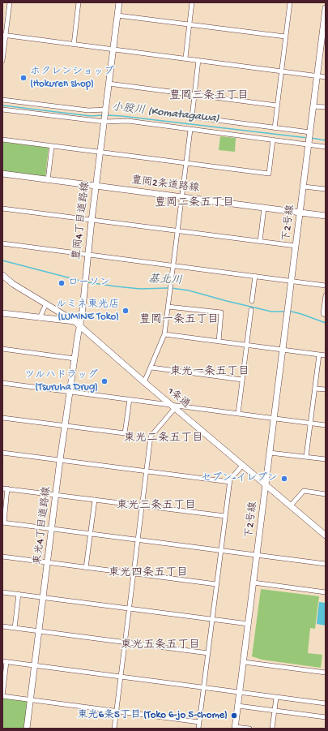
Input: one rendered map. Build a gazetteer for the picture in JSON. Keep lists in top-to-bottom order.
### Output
{
  "streets": {
    "street": [
      "豊岡2条道路線",
      "豊岡4丁目道路線",
      "下2号線",
      "1条通",
      "東光4丁目道路線"
    ]
  },
  "crossings": [
    ["豊岡2条道路線", "豊岡4丁目道路線"],
    ["豊岡2条道路線", "下2号線"],
    ["豊岡4丁目道路線", "1条通"],
    ["豊岡4丁目道路線", "東光4丁目道路線"],
    ["下2号線", "1条通"],
    ["1条通", "東光4丁目道路線"]
  ],
  "districts": [
    "豊岡三条五丁目",
    "豊岡二条五丁目",
    "豊岡一条五丁目",
    "東光一条五丁目",
    "東光二条五丁目",
    "東光三条五丁目",
    "東光四条五丁目",
    "東光五条五丁目"
  ],
  "water": ["小股川 (Komatagawa)", "基北川"],
  "places": [
    "ホクレンショップ (Hokuren shop)",
    "ローソン",
    "ルミネ東光店 (LUMINE Toko)",
    "ツルハドラッグ (Tsuruha Drug)",
    "セブン-イレブン",
    "東光6条5丁目 (Toko 6-jo 5-chome)"
  ]
}
